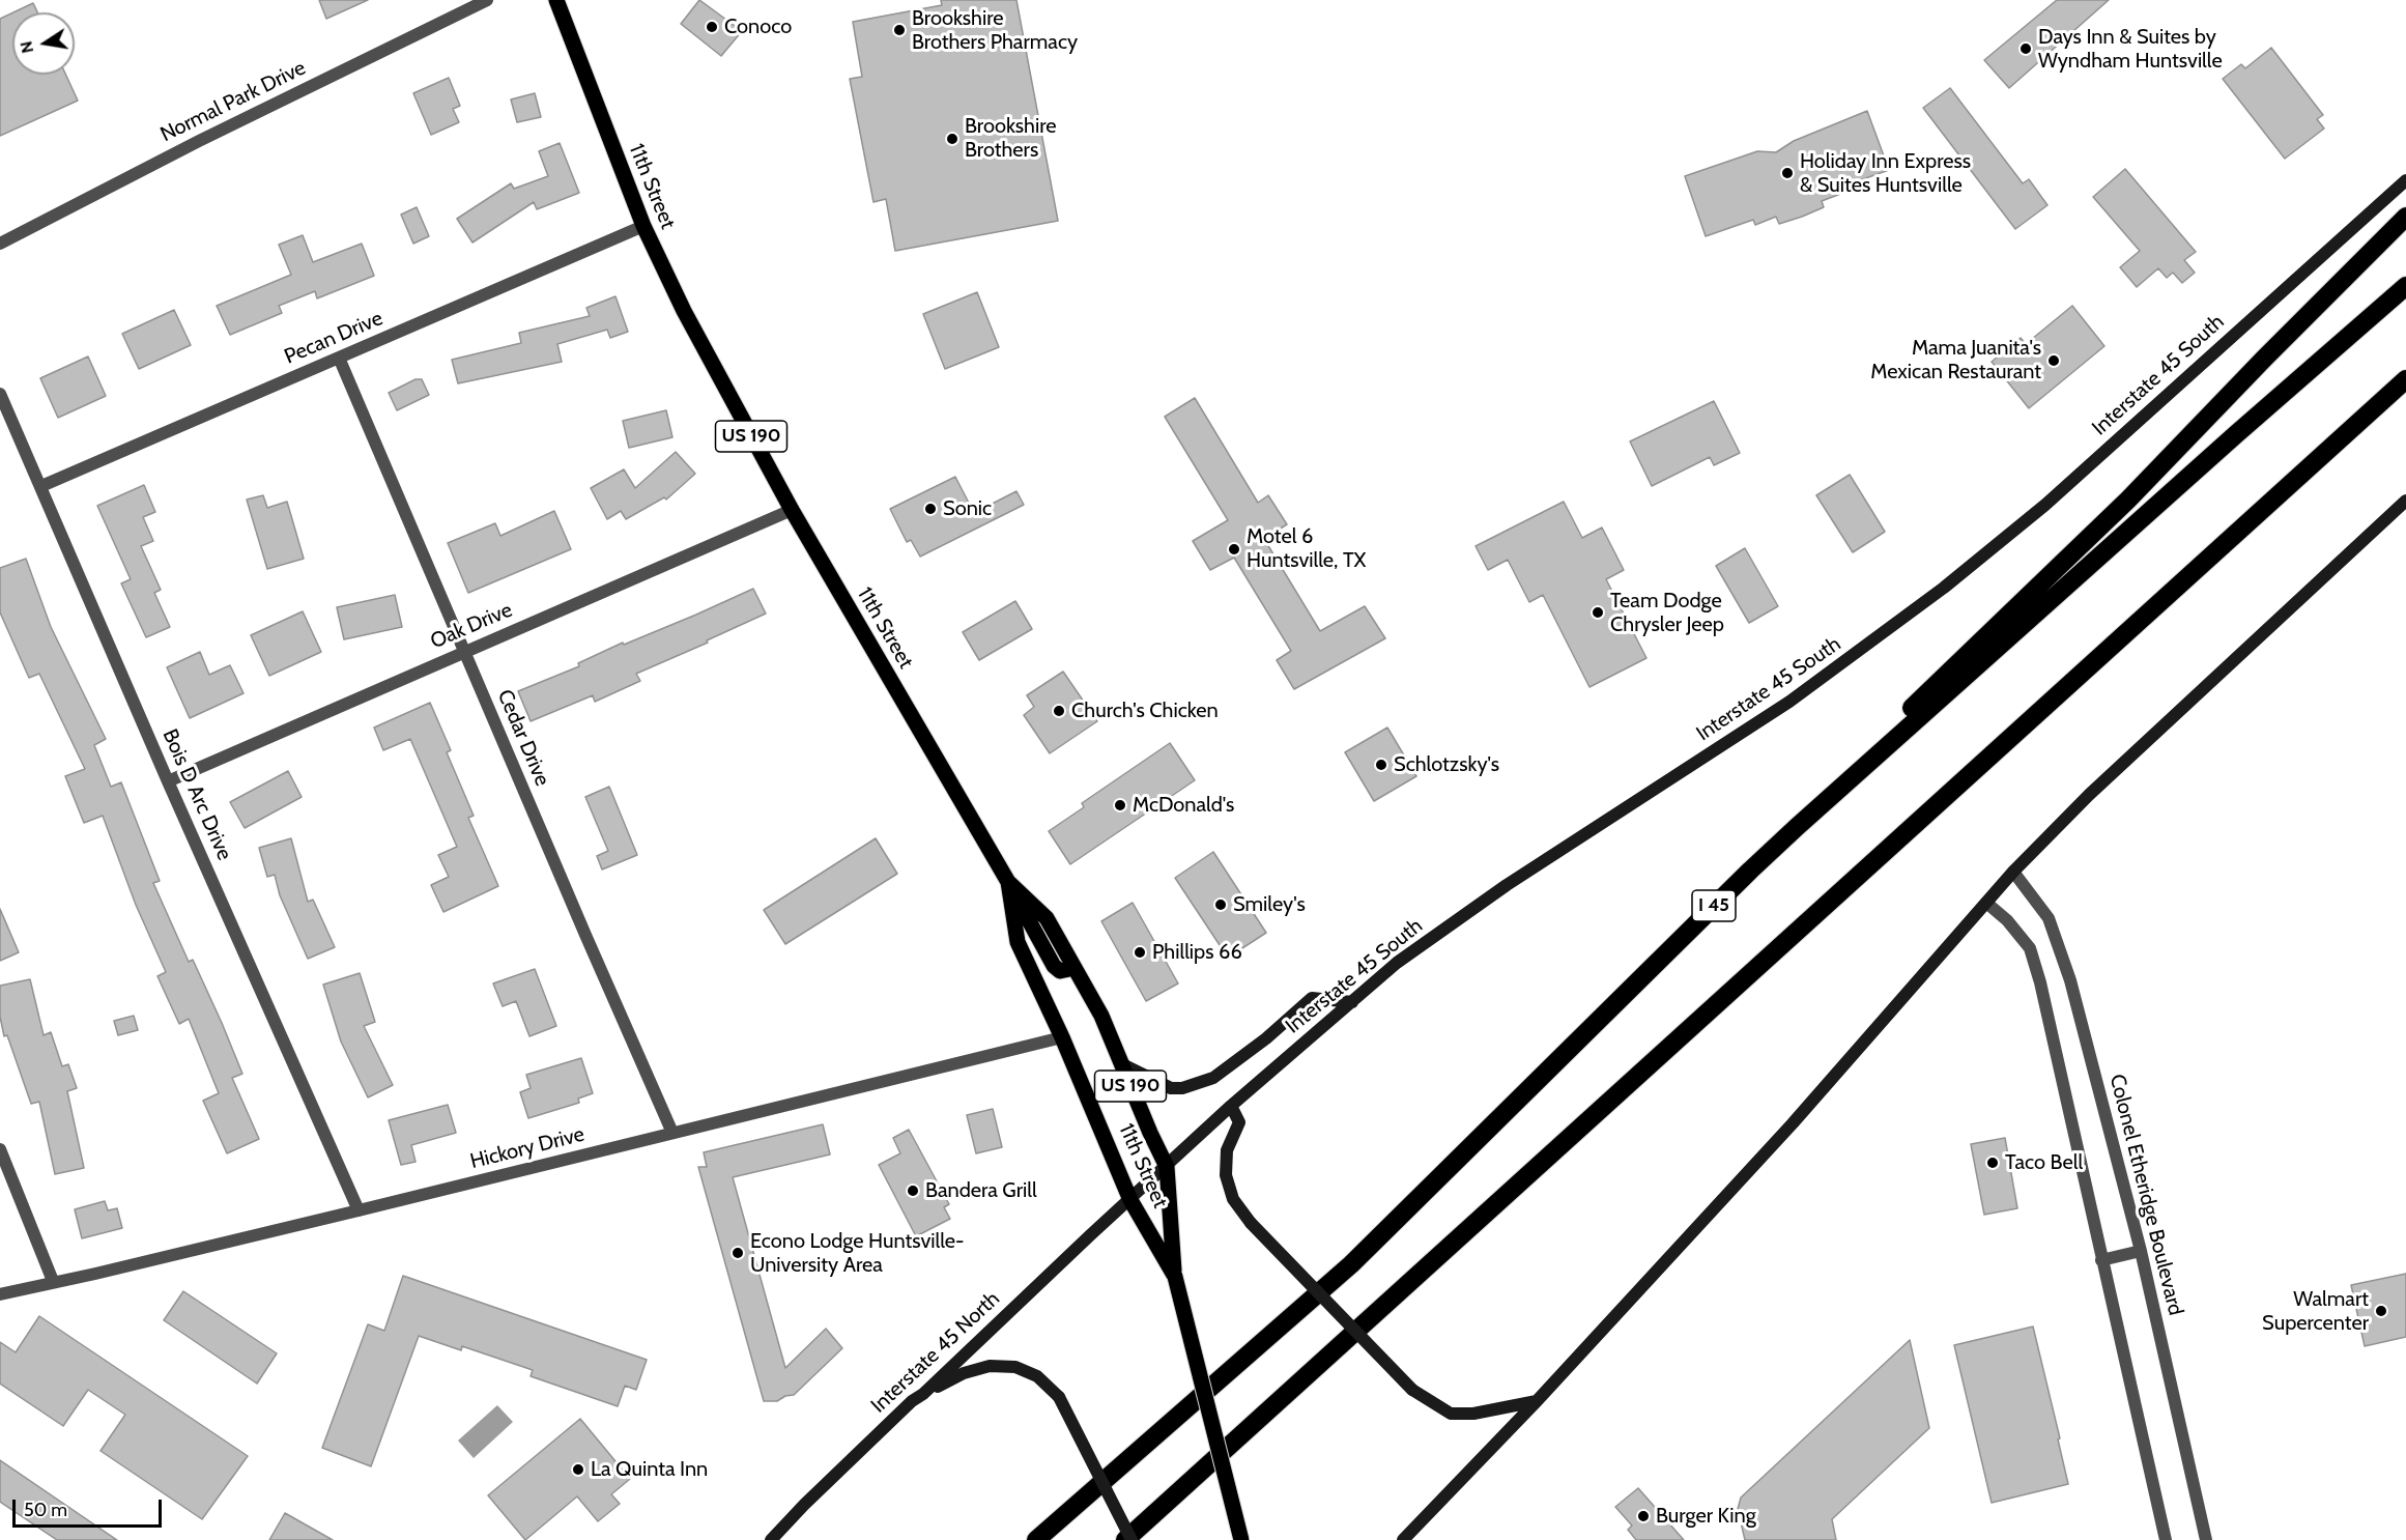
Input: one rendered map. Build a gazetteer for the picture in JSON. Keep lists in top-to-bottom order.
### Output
{
  "streets": {
    "highway": ["I 45"],
    "main road": [
      "11th Street",
      "Interstate 45 South",
      "US 190",
      "Interstate 45 North"
    ],
    "street": [
      "Normal Park Drive",
      "Pecan Drive",
      "Oak Drive",
      "Cedar Drive",
      "Bois D Arc Drive",
      "Hickory Drive",
      "Colonel Etheridge Boulevard"
    ]
  },
  "crossings": [
    ["11th Street", "Pecan Drive"],
    ["11th Street", "Interstate 45 South"],
    ["11th Street", "Oak Drive"],
    ["11th Street", "Hickory Drive"],
    ["11th Street", "Interstate 45 North"],
    ["Pecan Drive", "Cedar Drive"],
    ["Pecan Drive", "Bois D Arc Drive"],
    ["Interstate 45 South", "Interstate 45 North"],
    ["Oak Drive", "Cedar Drive"],
    ["Oak Drive", "Bois D Arc Drive"],
    ["Cedar Drive", "Hickory Drive"],
    ["Bois D Arc Drive", "Hickory Drive"]
  ],
  "places": [
    "Conoco",
    "Brookshire Brothers Pharmacy",
    "Days Inn & Suites by Wyndham Huntsville",
    "Brookshire Brothers",
    "Holiday Inn Express & Suites Huntsville",
    "Mama Juanita's Mexican Restaurant",
    "Sonic",
    "Motel 6 Huntsville, TX",
    "Team Dodge Chrysler Jeep",
    "Church's Chicken",
    "Schlotzsky's",
    "McDonald's",
    "Smiley's",
    "Phillips 66",
    "Taco Bell",
    "Bandera Grill",
    "Econo Lodge Huntsville- University Area",
    "Walmart Supercenter",
    "La Quinta Inn",
    "Burger King"
  ],
  "scale_bar": "50 m",
  "north": "left"
}
